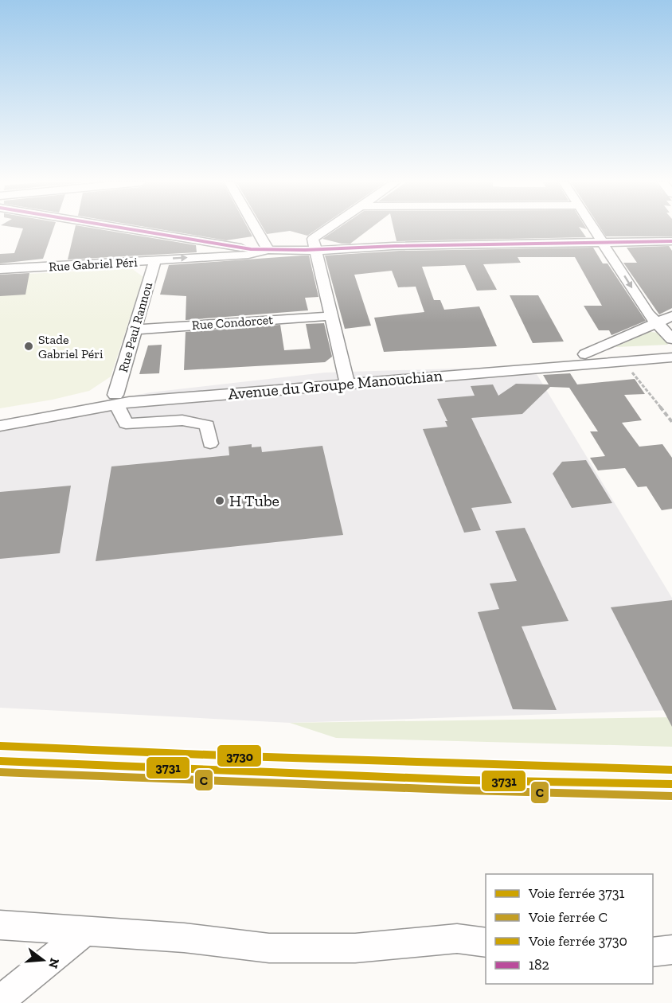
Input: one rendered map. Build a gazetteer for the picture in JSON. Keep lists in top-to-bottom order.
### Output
{
  "streets": {
    "street": [
      "Rue Gabriel Péri",
      "Rue Condorcet",
      "Rue Paul Rannou",
      "Avenue du Groupe Manouchian"
    ]
  },
  "crossings": [
    ["Rue Gabriel Péri", "Rue Paul Rannou"],
    ["Rue Condorcet", "Rue Paul Rannou"],
    ["Rue Paul Rannou", "Avenue du Groupe Manouchian"]
  ],
  "places": ["Stade Gabriel Péri", "H Tube"],
  "lines": [
    "transit line 182",
    "rail line 3730",
    "rail line 3731",
    "rail line C"
  ],
  "legend": [
    "Voie ferrée 3731",
    "Voie ferrée C",
    "Voie ferrée 3730",
    "182"
  ],
  "north": "right"
}
